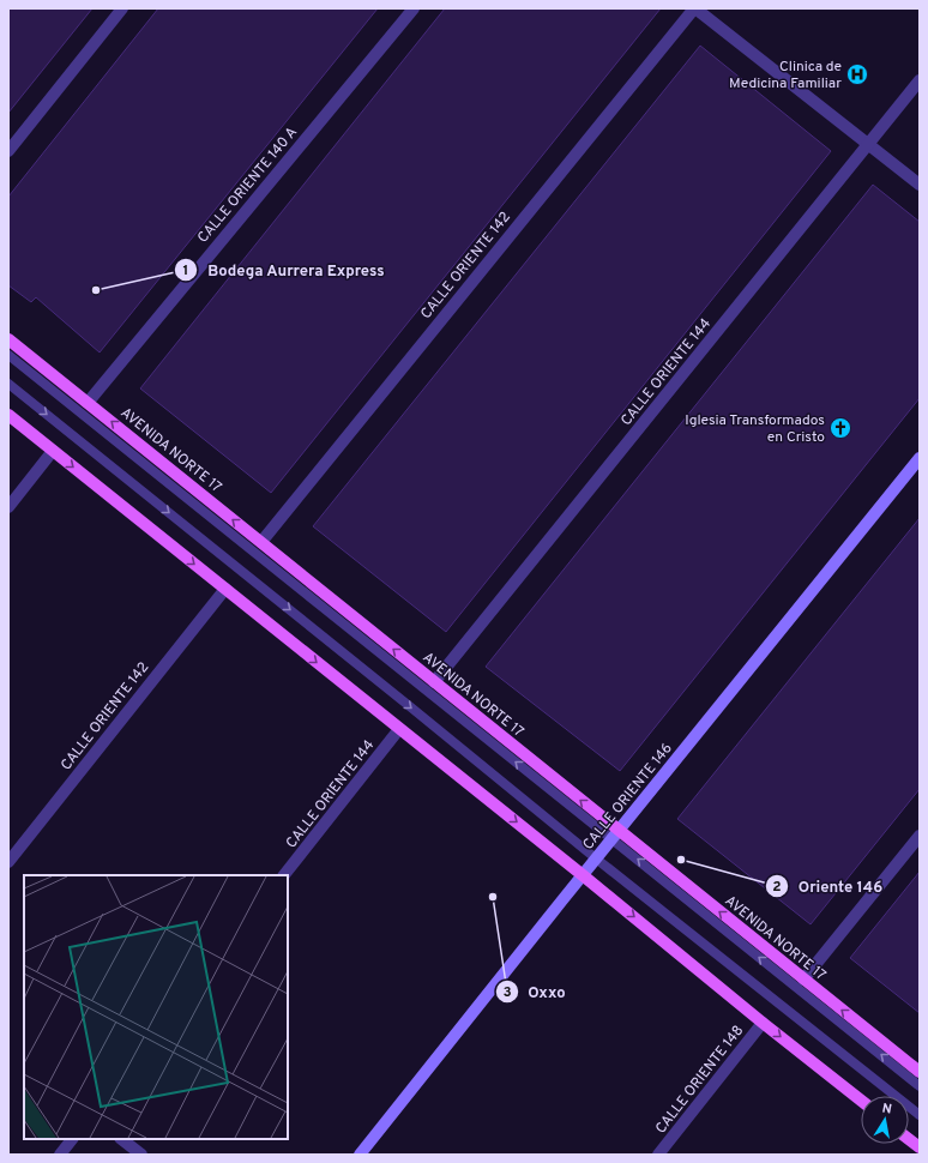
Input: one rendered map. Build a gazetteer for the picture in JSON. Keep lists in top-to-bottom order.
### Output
{
  "streets": {
    "main road": ["AVENIDA NORTE 17"],
    "street": [
      "CALLE ORIENTE 140 A",
      "CALLE ORIENTE 142",
      "CALLE ORIENTE 144",
      "CALLE ORIENTE 146",
      "CALLE ORIENTE 148"
    ]
  },
  "crossings": [
    ["CALLE ORIENTE 140 A", "AVENIDA NORTE 17"],
    ["CALLE ORIENTE 142", "AVENIDA NORTE 17"],
    ["CALLE ORIENTE 144", "AVENIDA NORTE 17"],
    ["AVENIDA NORTE 17", "CALLE ORIENTE 146"]
  ],
  "places": {
    "hospital": ["Clinica de Medicina Familiar"],
    "other": ["Bodega Aurrera Express", "Oriente 146", "Oxxo"],
    "church": ["Iglesia Transformados en Cristo"]
  },
  "north": "top"
}
